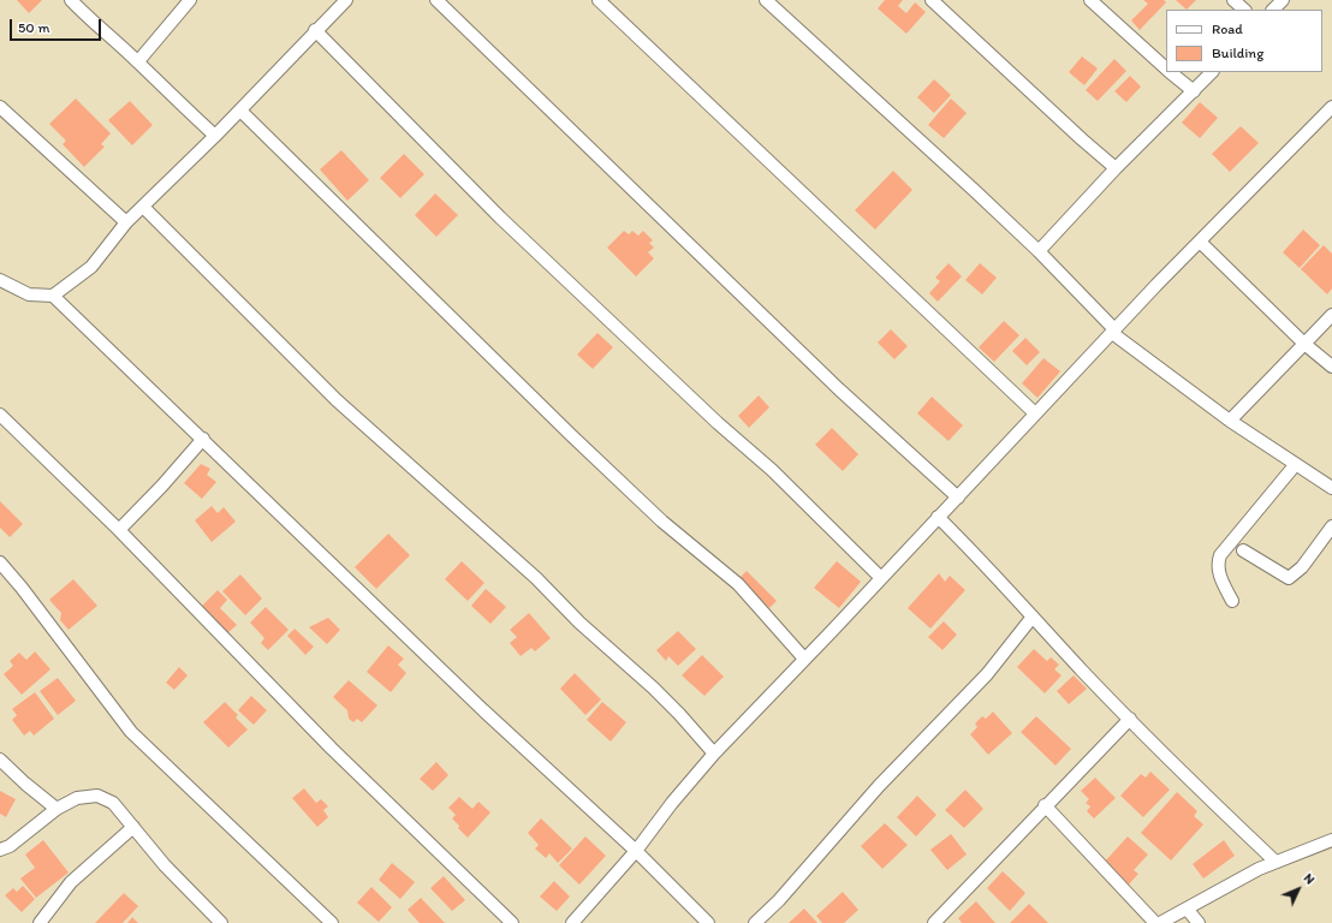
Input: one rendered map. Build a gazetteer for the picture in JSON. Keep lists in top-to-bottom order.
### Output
{
  "legend": ["Road", "Building"],
  "scale_bar": "50 m",
  "north": "top right"
}
